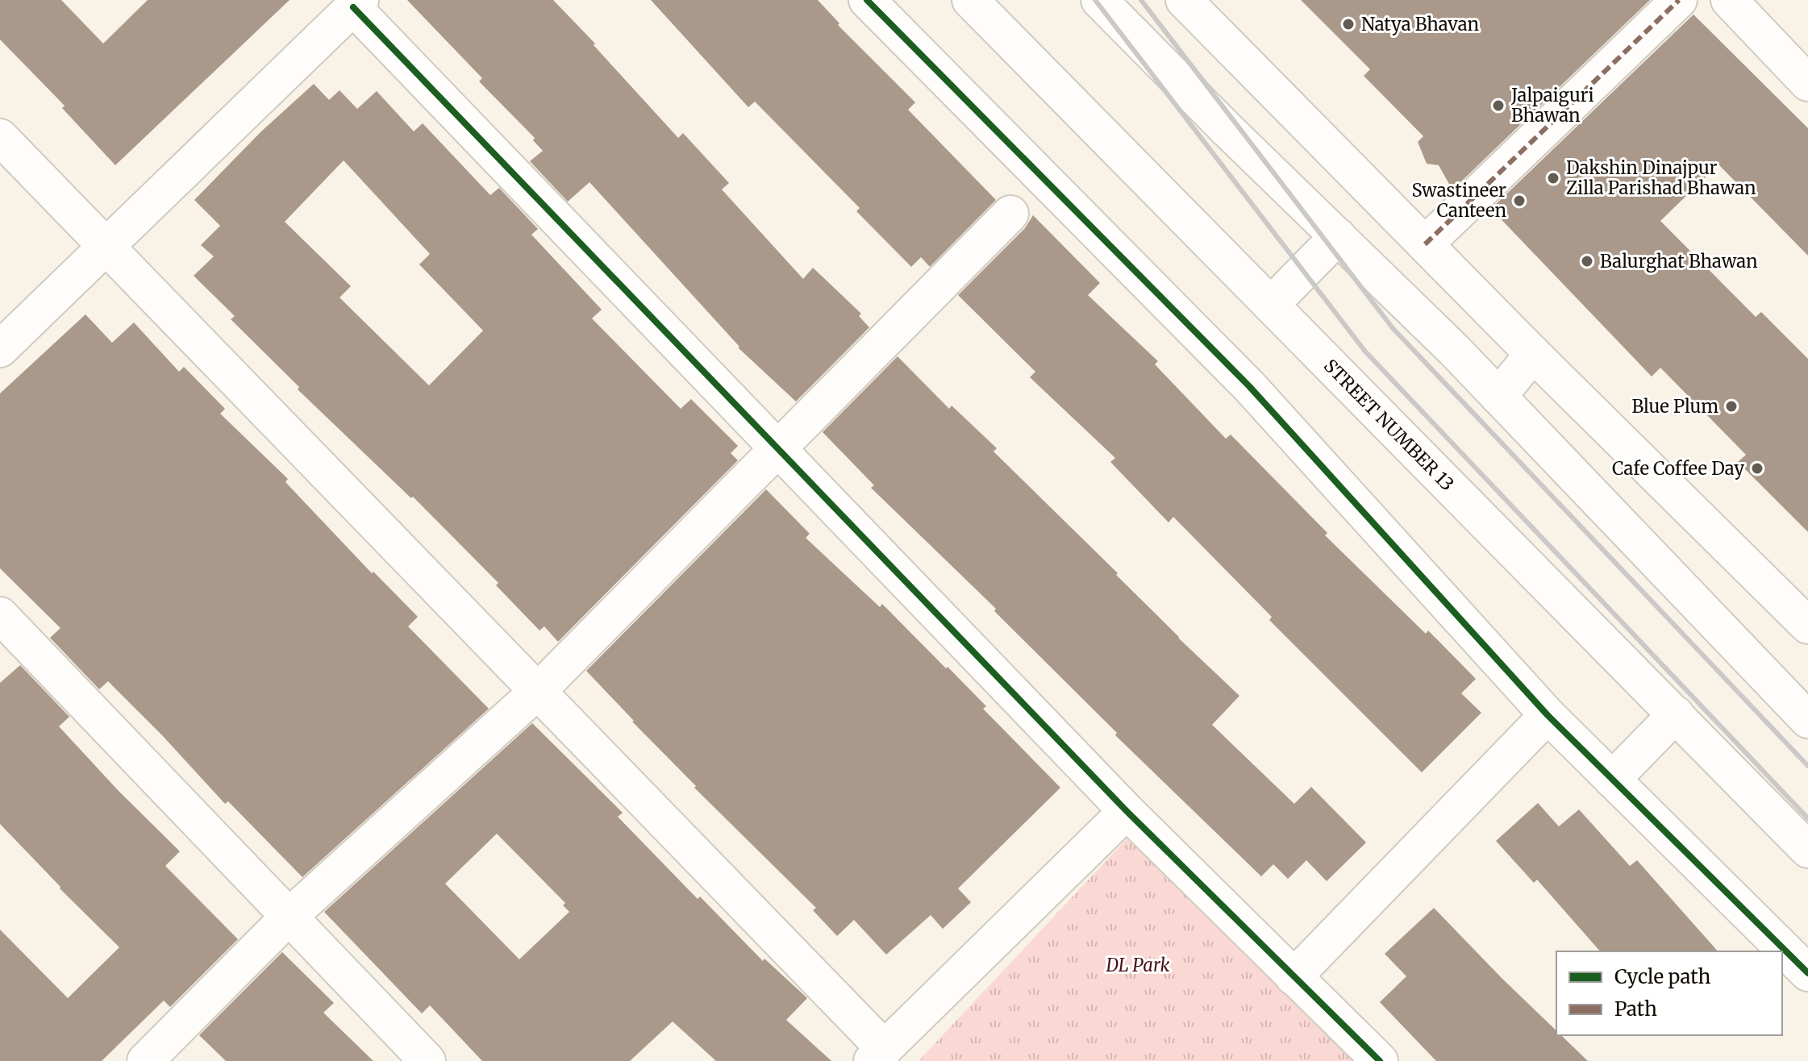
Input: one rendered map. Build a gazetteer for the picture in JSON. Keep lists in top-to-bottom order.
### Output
{
  "streets": {
    "street": ["STREET NUMBER 13"]
  },
  "parks": ["DL Park"],
  "places": [
    "Natya Bhavan",
    "Jalpaiguri Bhawan",
    "Dakshin Dinajpur Zilla Parishad Bhawan",
    "Swastineer Canteen",
    "Balurghat Bhawan",
    "Blue Plum",
    "Cafe Coffee Day"
  ],
  "legend": ["Cycle path", "Path"]
}
